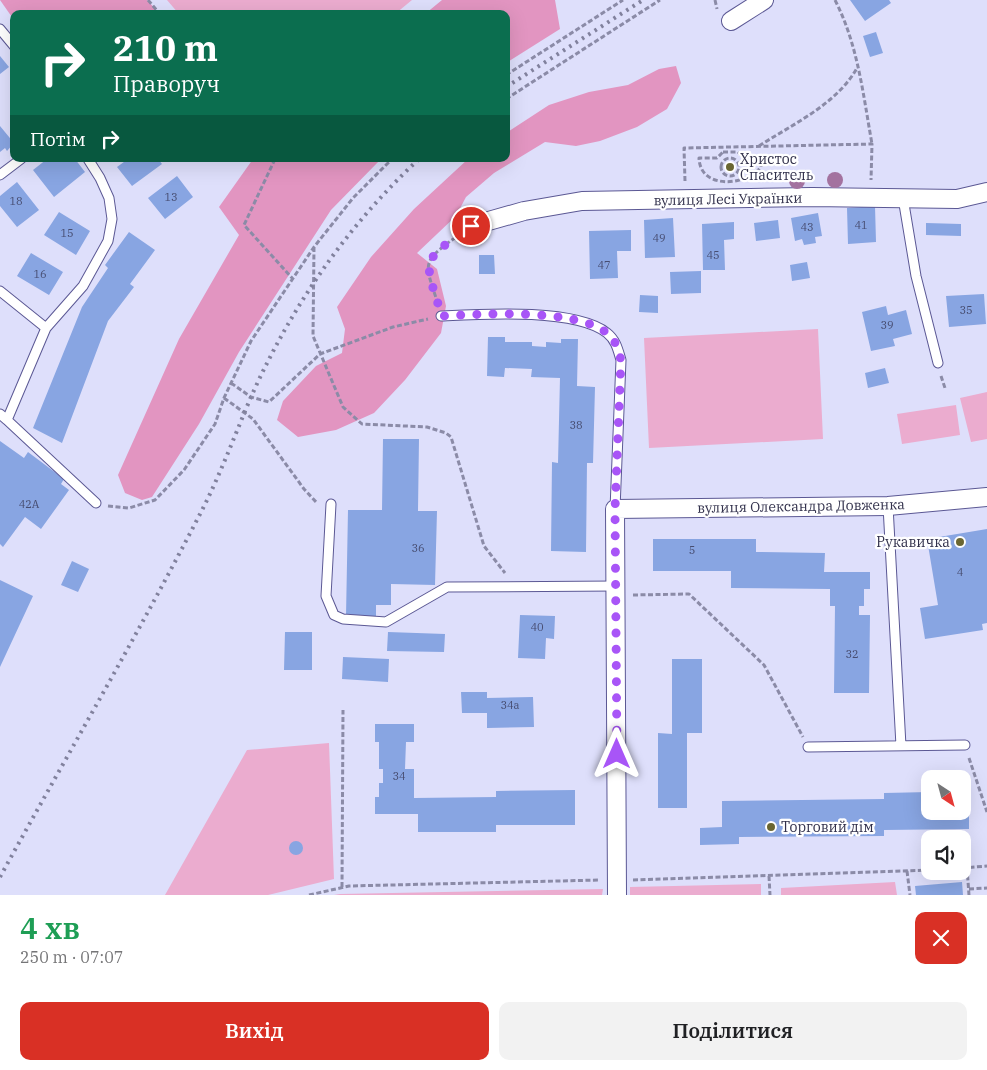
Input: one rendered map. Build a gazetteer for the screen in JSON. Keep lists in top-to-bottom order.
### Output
{
  "streets": {
    "street": ["вулиця Лесі Українки", "вулиця Олександра Довженка"]
  },
  "places": ["Христос Спаситель", "Рукавичка", "Торговий дім"],
  "house_numbers": [
    "13",
    "18",
    "41",
    "43",
    "15",
    "49",
    "45",
    "47",
    "16",
    "35",
    "39",
    "38",
    "42А",
    "36",
    "5",
    "4",
    "40",
    "32",
    "34а",
    "34"
  ],
  "north": "bottom right",
  "page": {
    "turn": ["210 m", "Праворуч"],
    "then": "Потім",
    "heading": ["4 хв", "250 m · 07:07"],
    "buttons": ["Вихід", "Поділитися"]
  }
}
